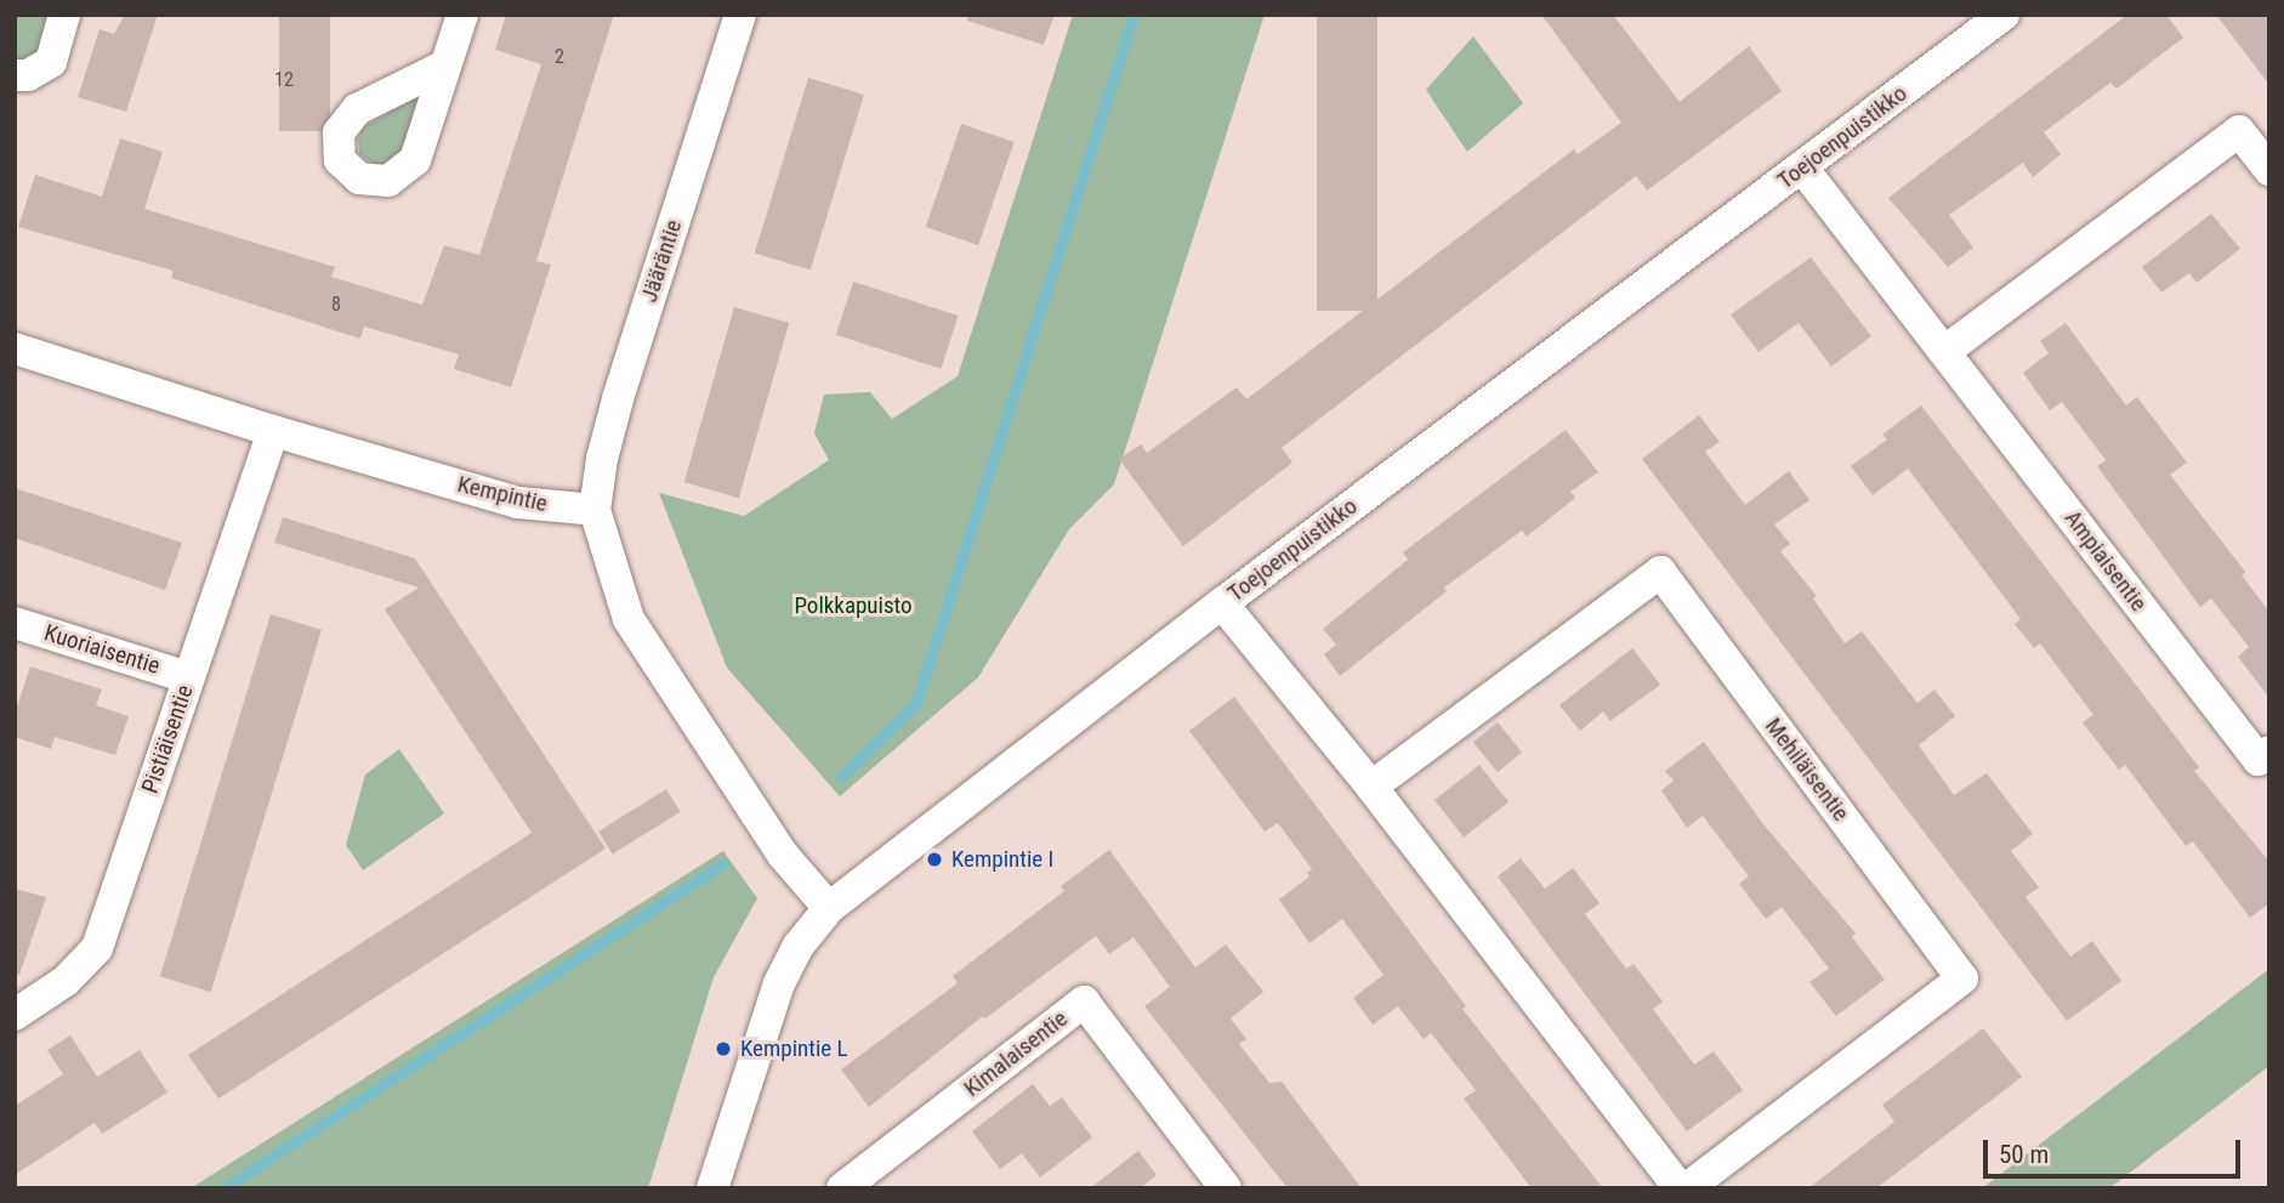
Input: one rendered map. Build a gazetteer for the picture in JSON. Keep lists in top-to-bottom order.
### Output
{
  "streets": {
    "street": [
      "Toejoenpuistikko",
      "Jääräntie",
      "Kempintie",
      "Ampiaisentie",
      "Kuoriaisentie",
      "Pistiäisentie",
      "Mehiläisentie",
      "Kimalaisentie"
    ]
  },
  "crossings": [
    ["Toejoenpuistikko", "Ampiaisentie"],
    ["Jääräntie", "Kempintie"],
    ["Kempintie", "Pistiäisentie"],
    ["Kuoriaisentie", "Pistiäisentie"]
  ],
  "parks": ["Polkkapuisto"],
  "places": ["Kempintie I", "Kempintie L"],
  "house_numbers": ["2", "12", "8"],
  "scale_bar": "50 m"
}
